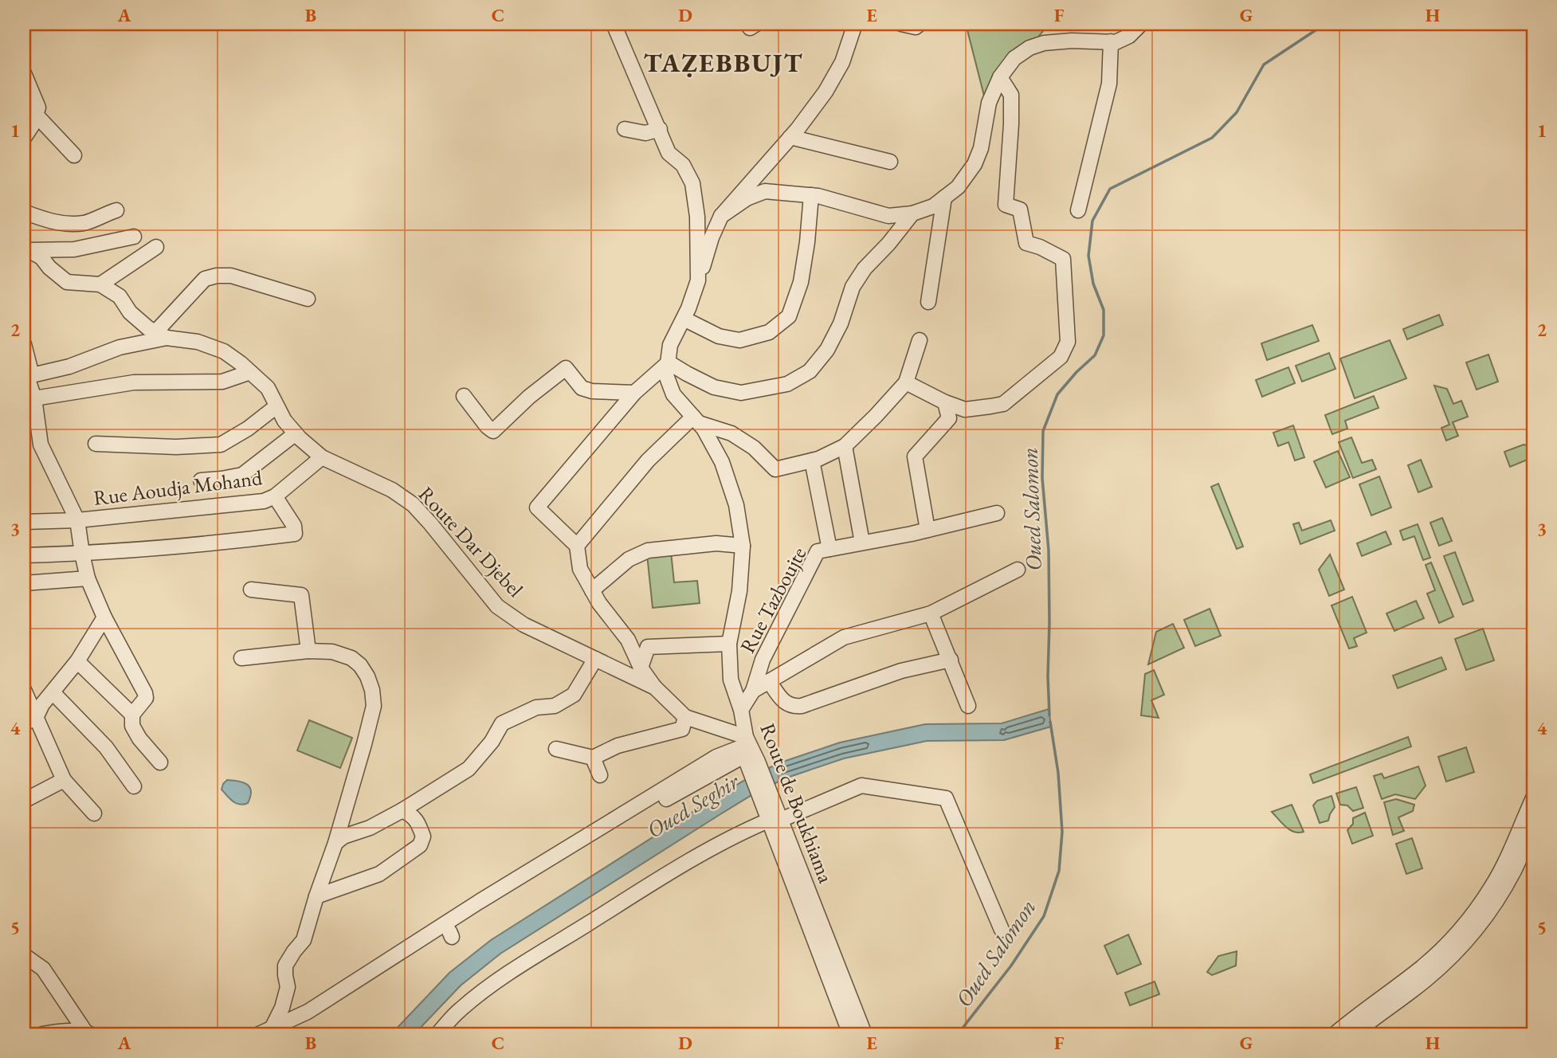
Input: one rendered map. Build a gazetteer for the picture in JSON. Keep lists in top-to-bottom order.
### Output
{
  "streets": {
    "street": [
      "Rue Aoudja Mohand",
      "Route Dar Djebel",
      "Rue Tazboujte",
      "Route de Boukhiama"
    ]
  },
  "crossings": [
    ["Rue Aoudja Mohand", "Route Dar Djebel"],
    ["Route Dar Djebel", "Route de Boukhiama"],
    ["Rue Tazboujte", "Route de Boukhiama"]
  ],
  "districts": ["TAẒEBBUJT"],
  "water": ["Oued Salomon", "Oued Seghir"],
  "grid": {
    "columns": [
      "A",
      "B",
      "C",
      "D",
      "E",
      "F",
      "G",
      "H"
    ],
    "rows": [
      "1",
      "2",
      "3",
      "4",
      "5"
    ]
  }
}
